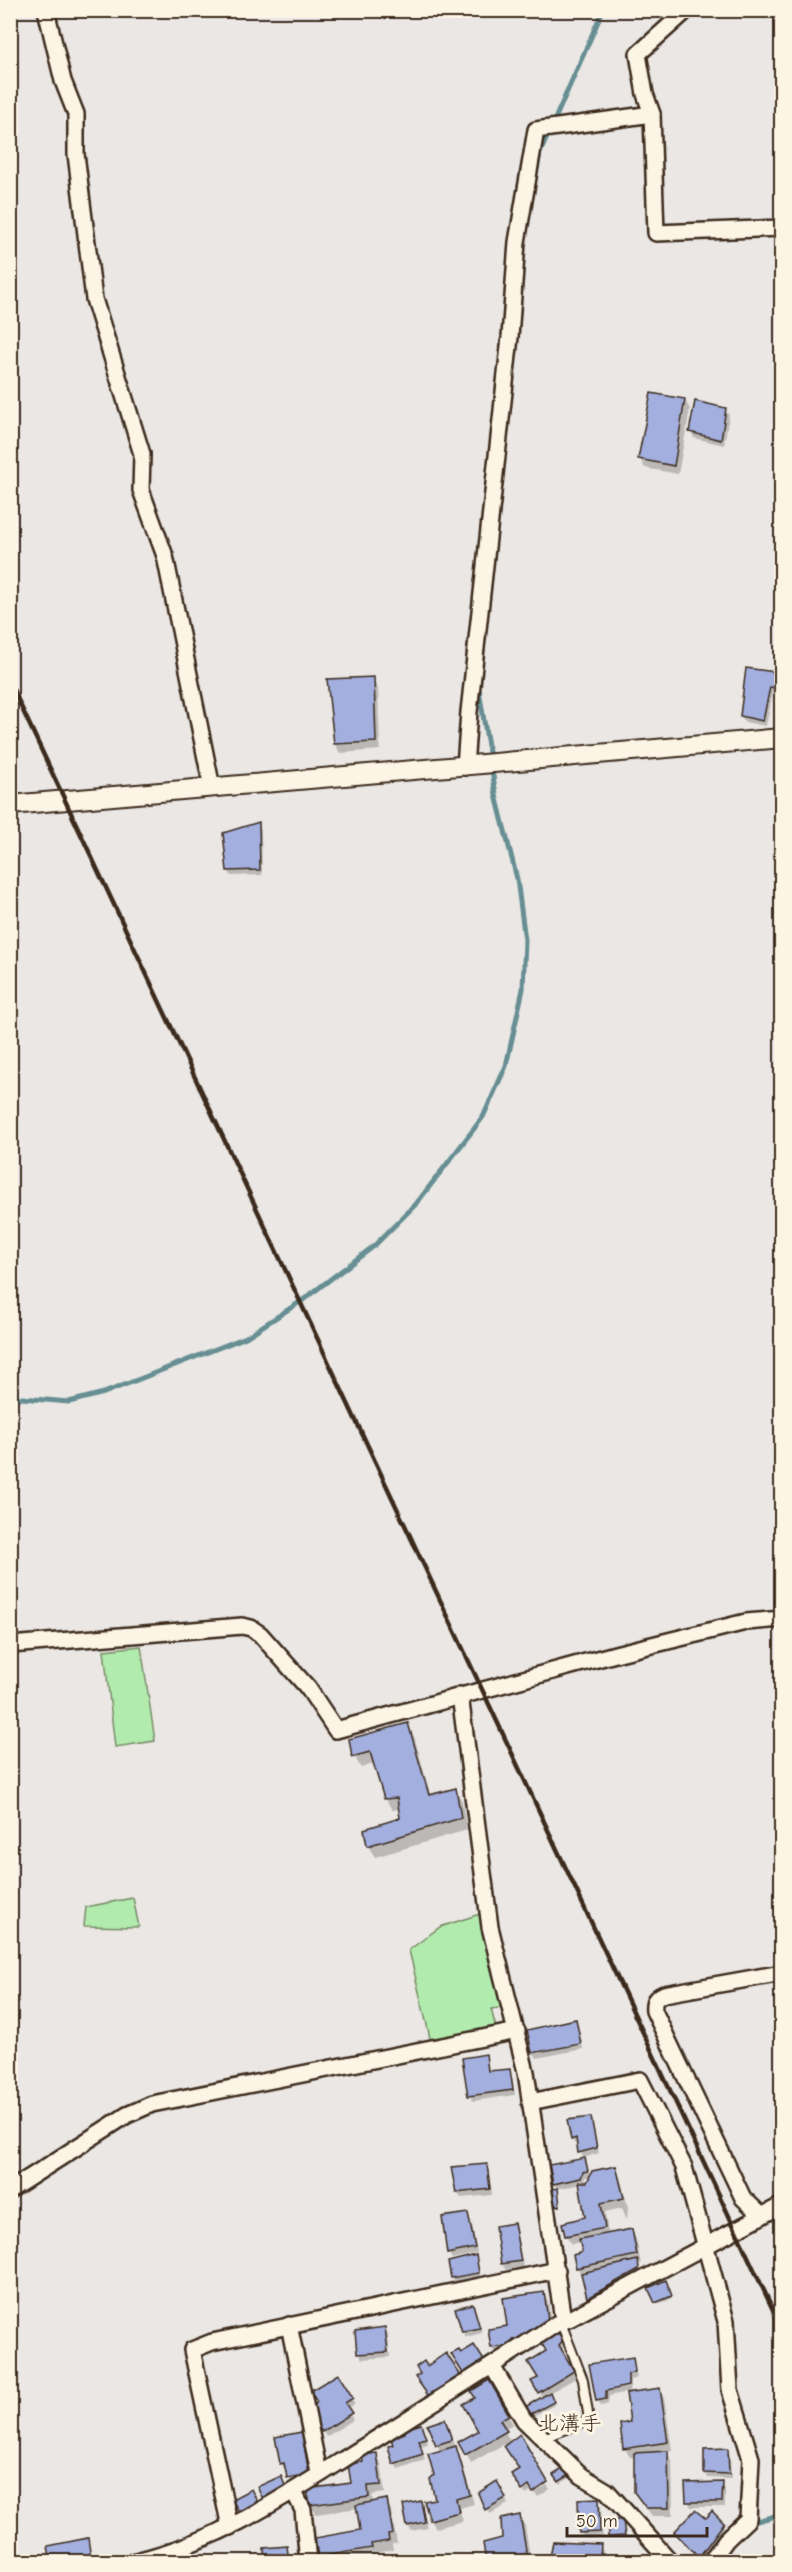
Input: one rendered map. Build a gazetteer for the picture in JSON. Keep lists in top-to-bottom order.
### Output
{
  "districts": ["北溝手"],
  "scale_bar": "50 m"
}
